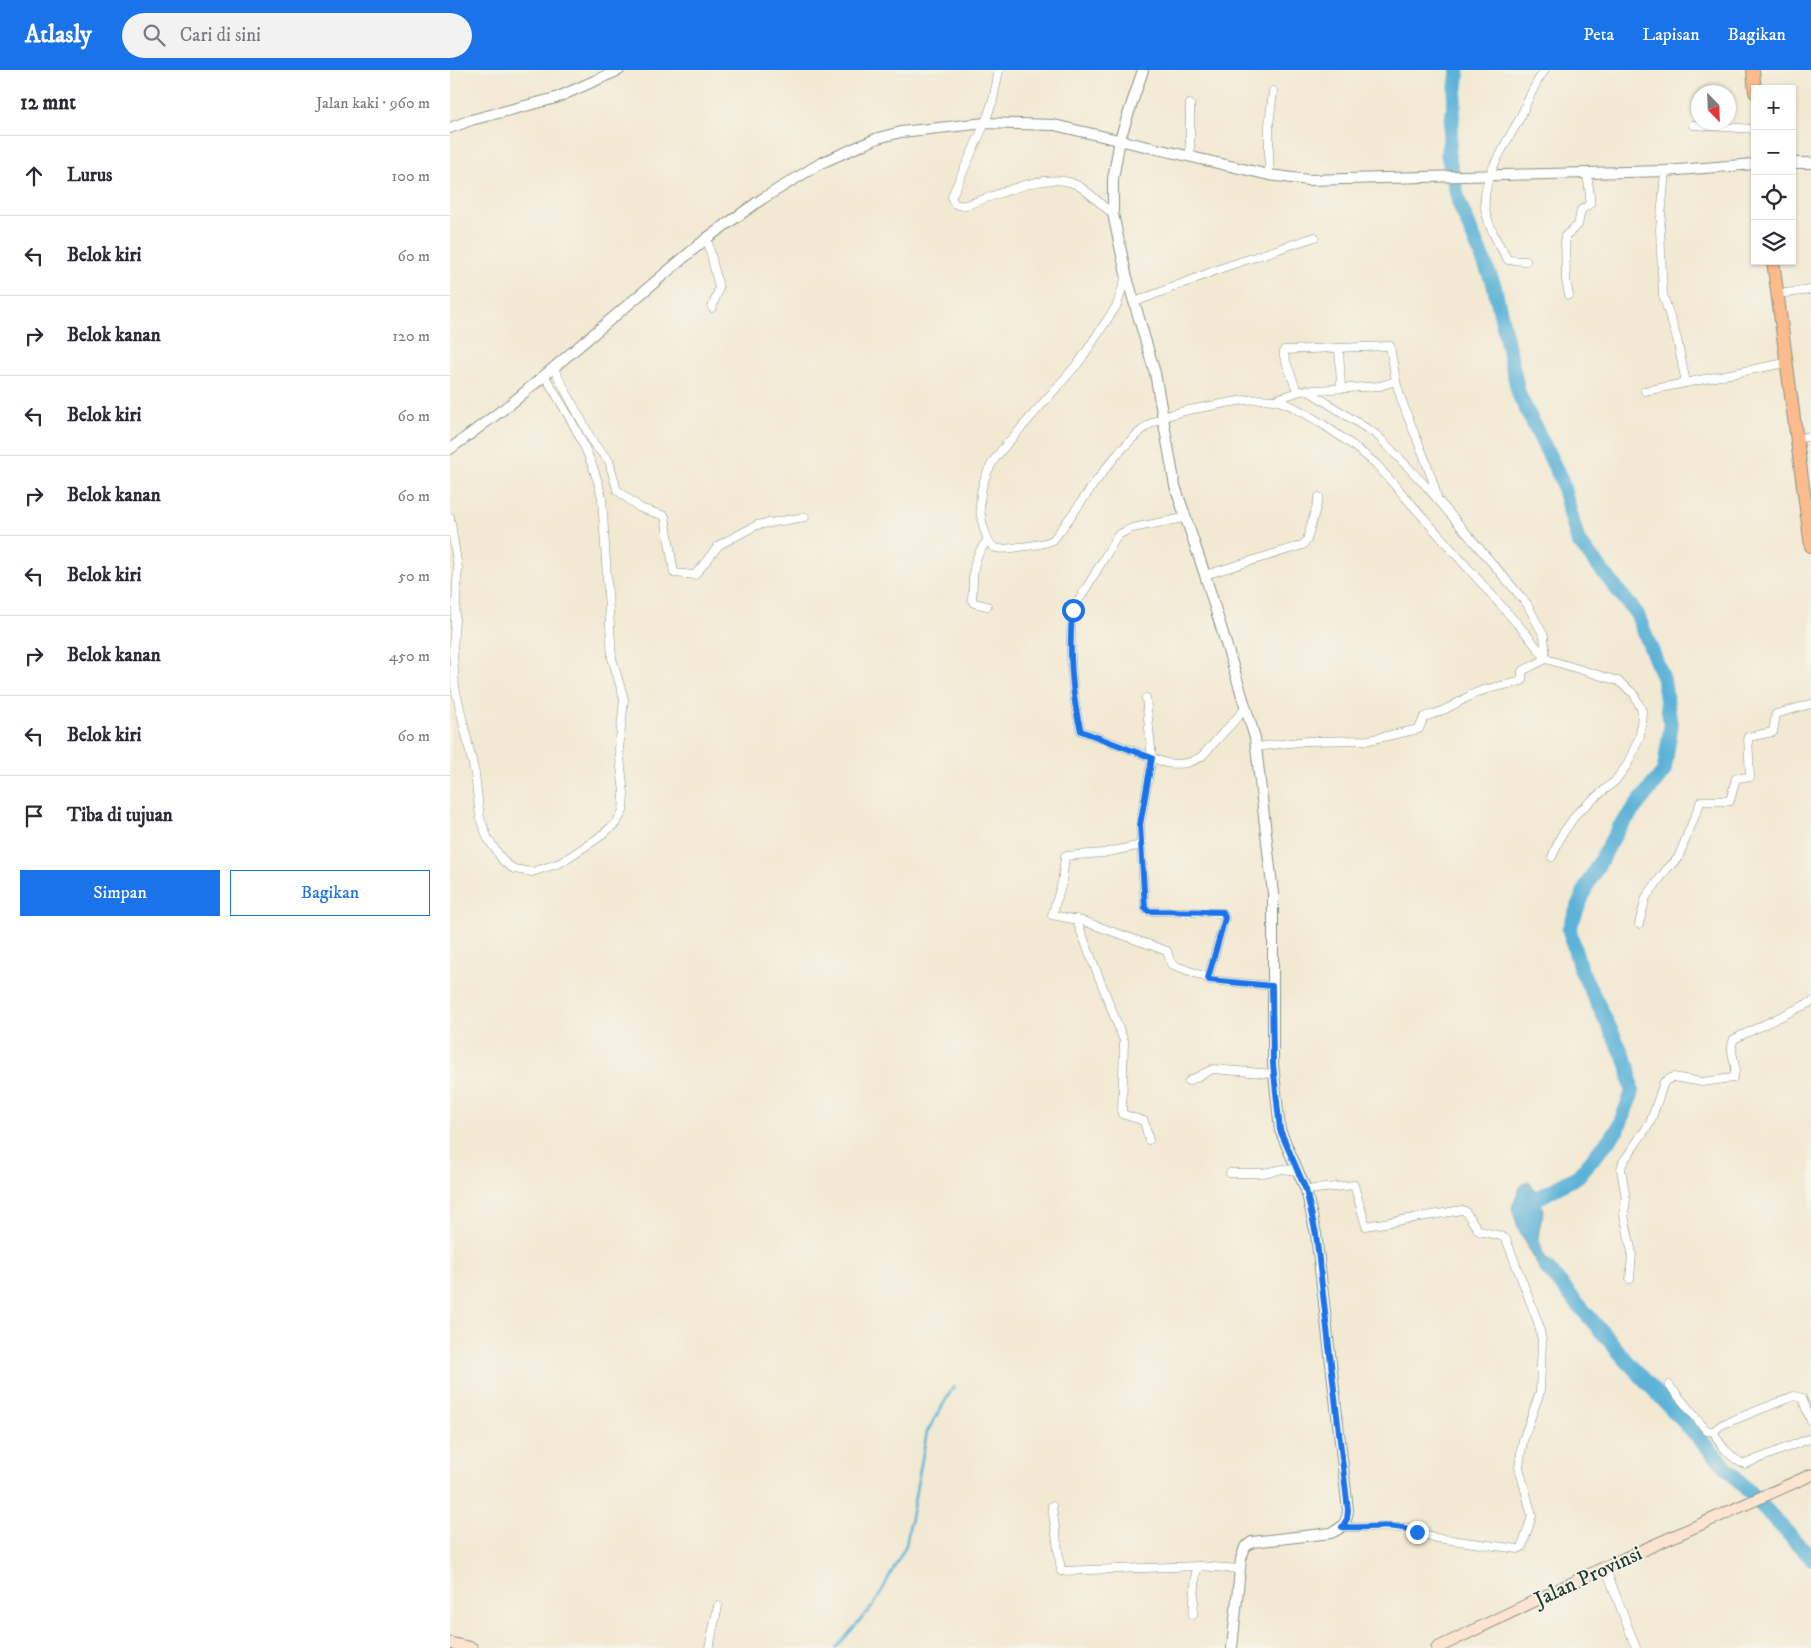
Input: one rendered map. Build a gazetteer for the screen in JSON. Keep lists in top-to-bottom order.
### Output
{
  "streets": {
    "main road": ["Jalan Provinsi"]
  },
  "north": "bottom right",
  "page": {
    "header": "Atlasly",
    "search": "Cari di sini",
    "nav": ["Peta", "Lapisan", "Bagikan"],
    "heading": ["12 mnt", "Jalan kaki · 960 m"],
    "map_buttons": ["+", "−"],
    "list": [
      ["Lurus", "100 m"],
      ["Belok kiri", "60 m"],
      ["Belok kanan", "120 m"],
      ["Belok kiri", "60 m"],
      ["Belok kanan", "60 m"],
      ["Belok kiri", "50 m"],
      ["Belok kanan", "450 m"],
      ["Belok kiri", "60 m"],
      "Tiba di tujuan"
    ],
    "buttons": ["Simpan", "Bagikan"]
  }
}
